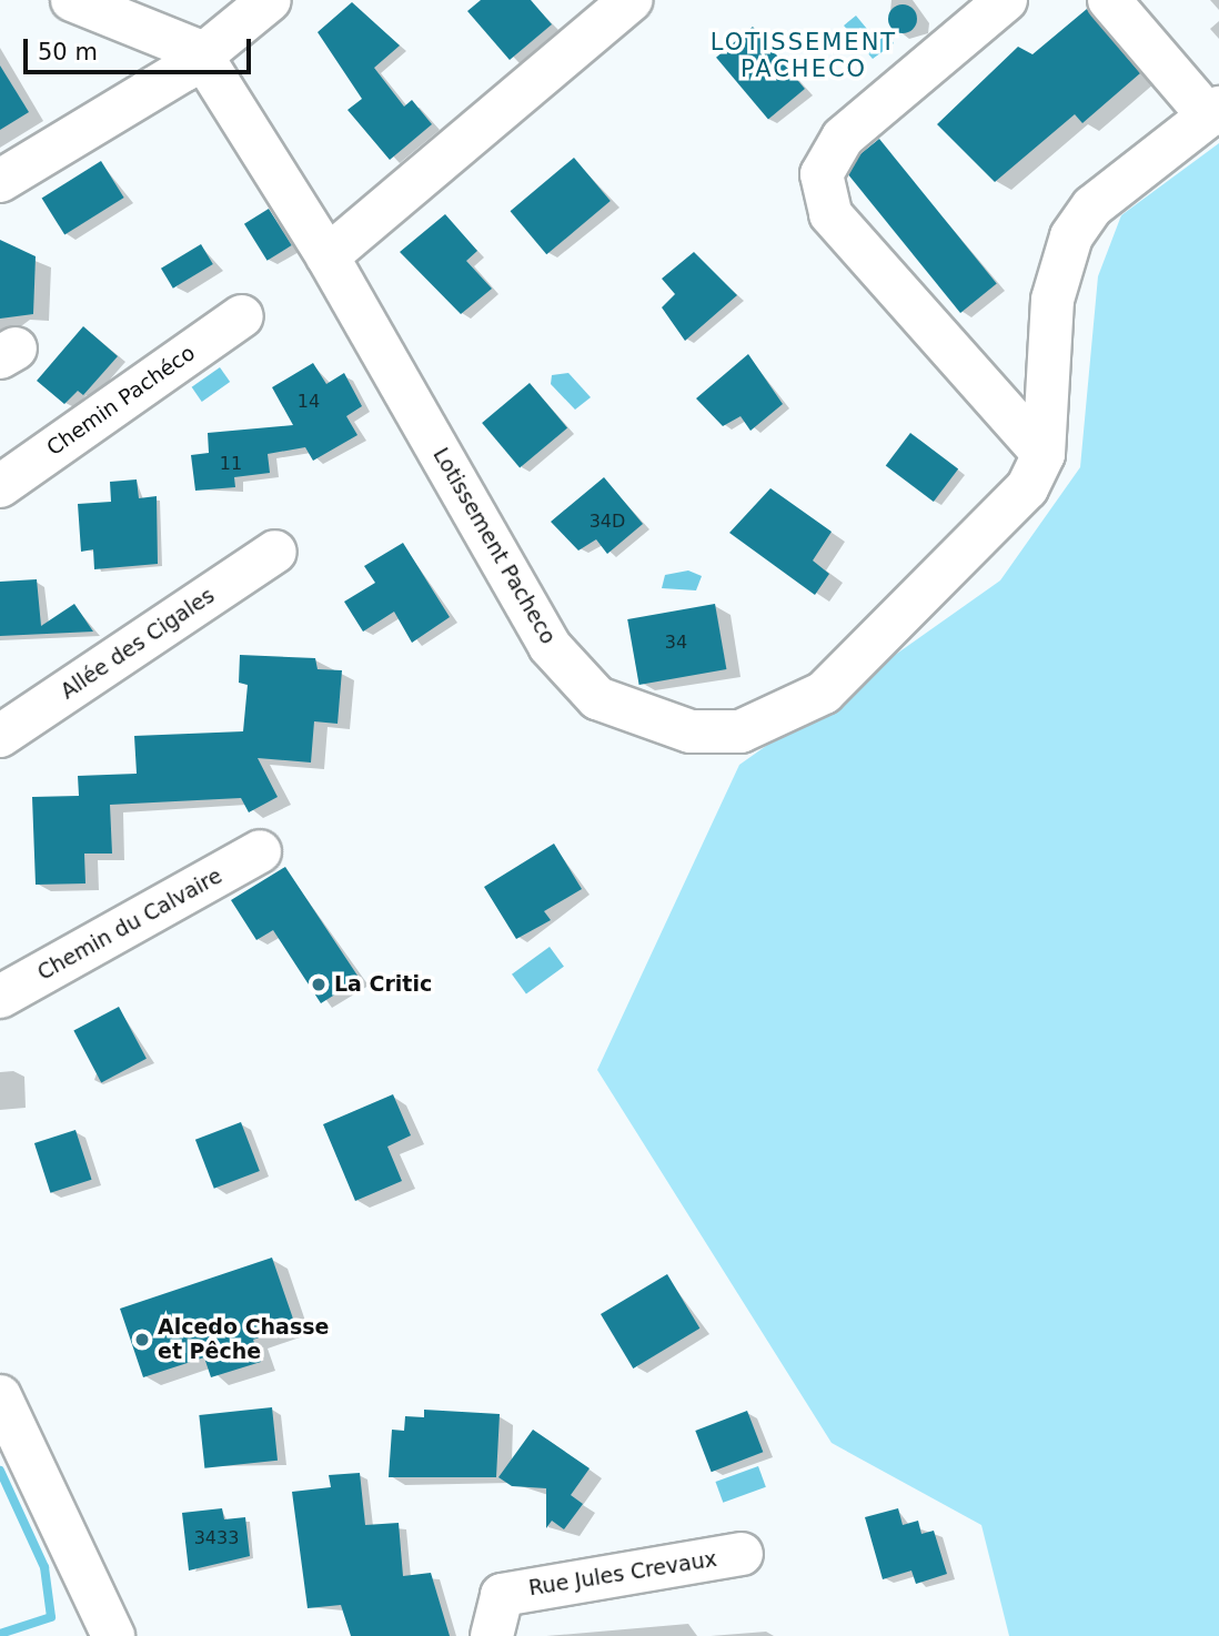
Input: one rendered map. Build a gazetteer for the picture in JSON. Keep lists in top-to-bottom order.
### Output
{
  "streets": {
    "street": [
      "Chemin Pachéco",
      "Lotissement Pacheco",
      "Allée des Cigales",
      "Chemin du Calvaire",
      "Rue Jules Crevaux"
    ]
  },
  "districts": ["LOTISSEMENT PACHECO"],
  "places": ["La Critic", "Alcedo Chasse et Pêche"],
  "house_numbers": [
    "14",
    "11",
    "34D",
    "34",
    "3433"
  ],
  "scale_bar": "50 m"
}
